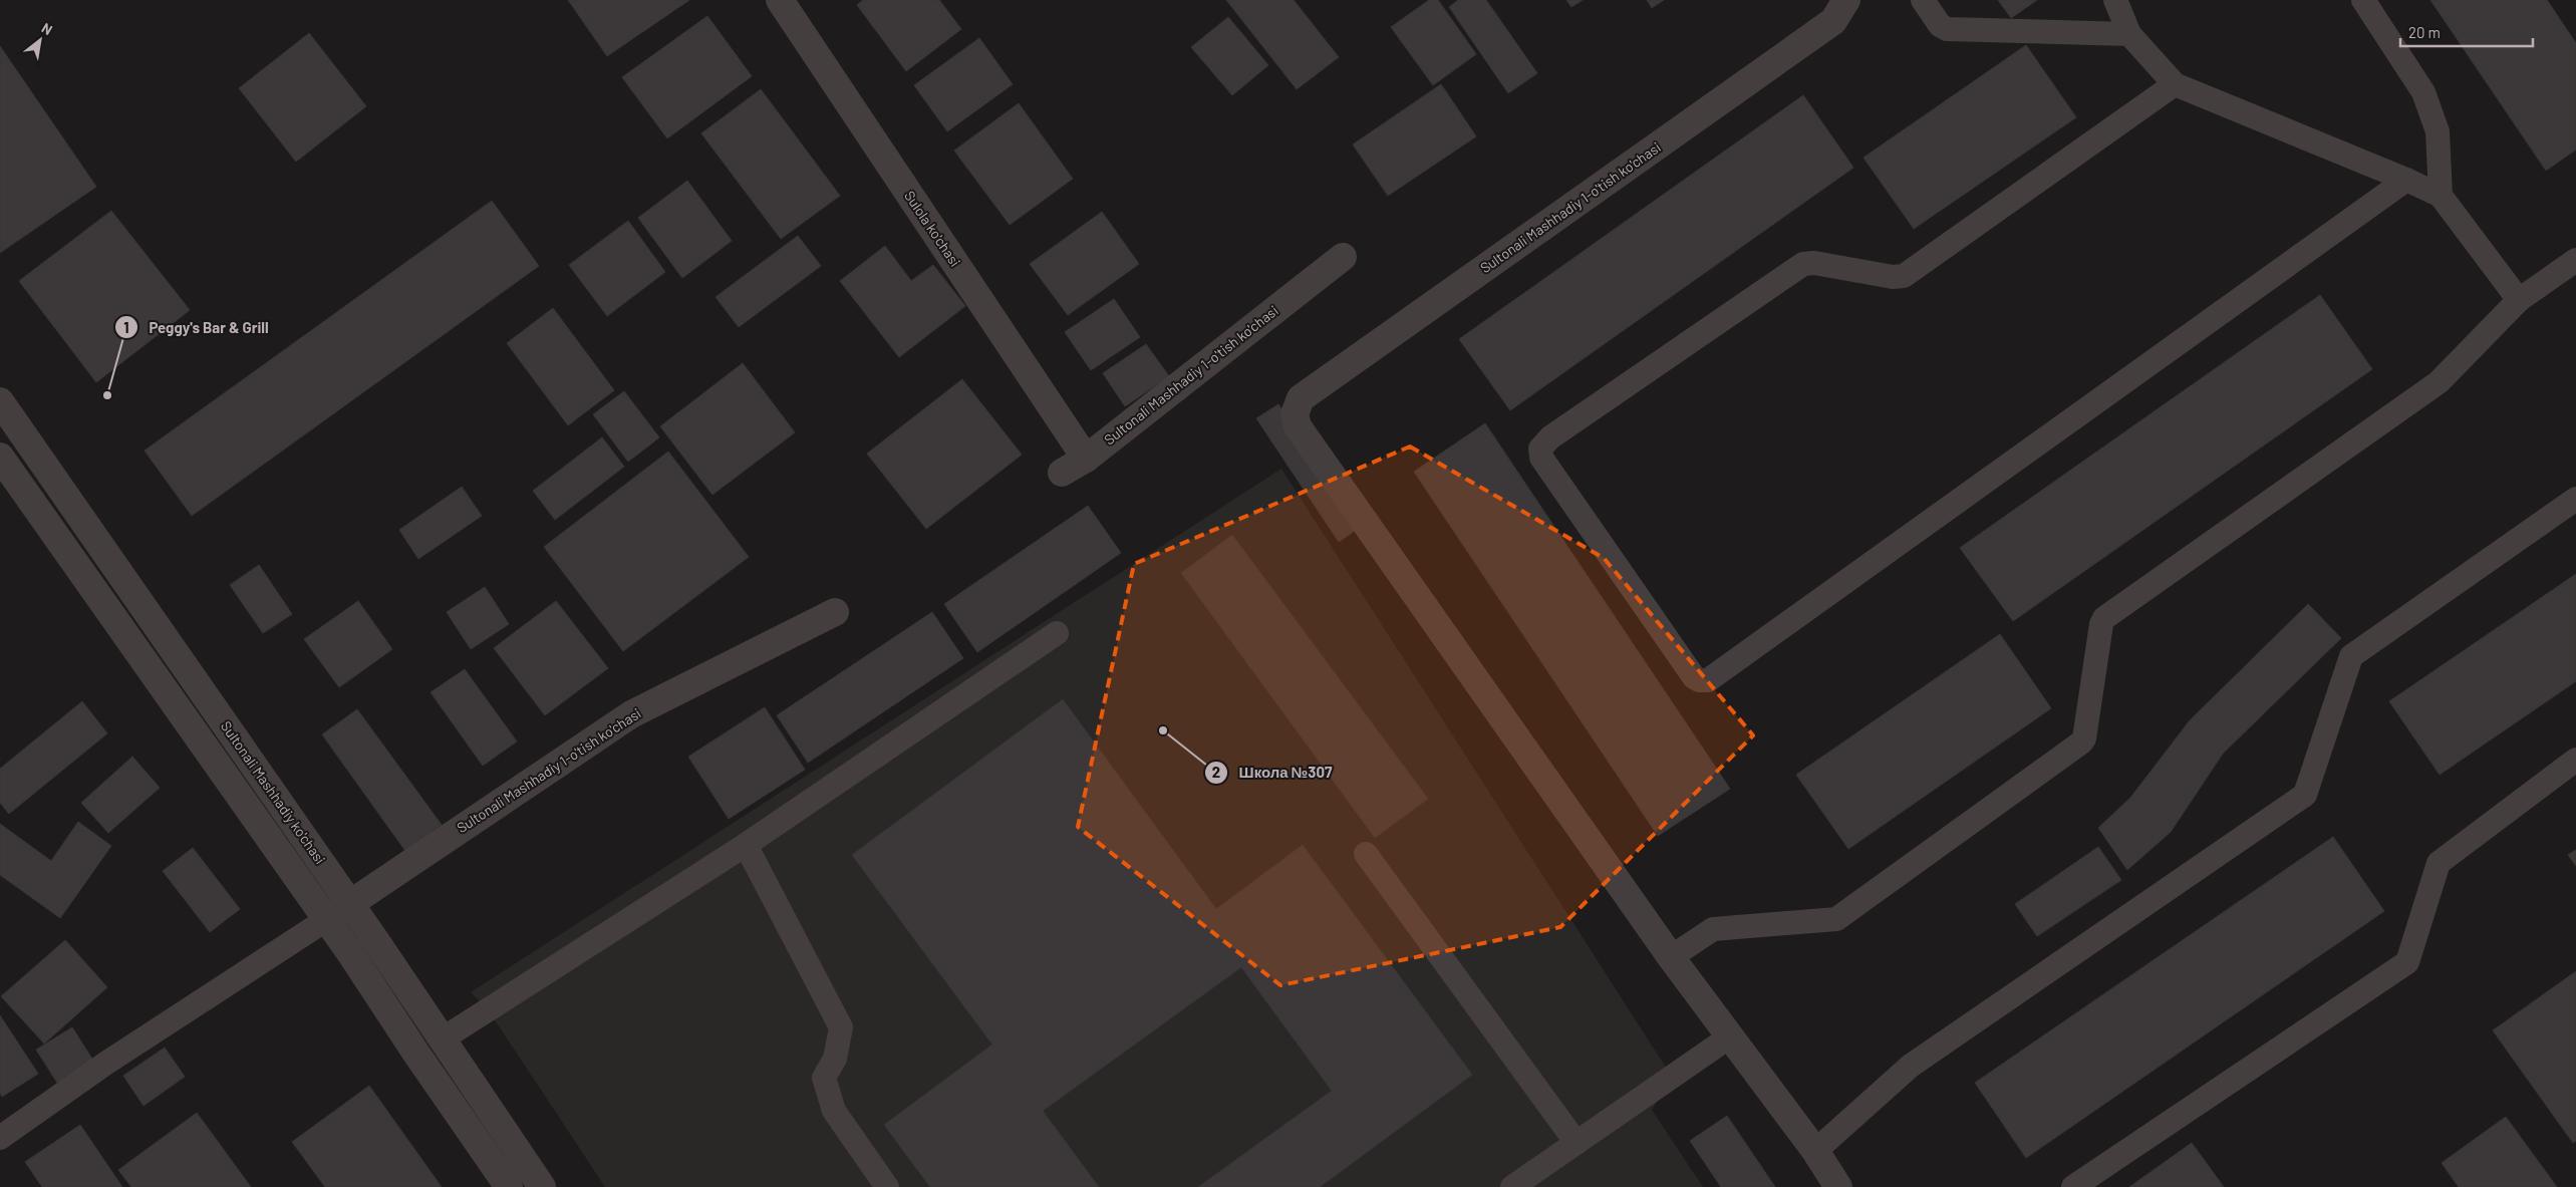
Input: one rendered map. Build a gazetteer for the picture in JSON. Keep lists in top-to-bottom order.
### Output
{
  "streets": {
    "street": ["Sultonali Mashhadiy 1-o'tish ko'chasi", "Sulola ko'chasi", "Sultonali Mashhadiy ko'chasi"]
  },
  "crossings": [
    ["Sultonali Mashhadiy 1-o'tish ko'chasi", "Sulola ko'chasi"],
    ["Sultonali Mashhadiy 1-o'tish ko'chasi", "Sultonali Mashhadiy ko'chasi"]
  ],
  "places": ["Peggy's Bar & Grill", "Школа №307"],
  "scale_bar": "20 m",
  "north": "top right"
}
